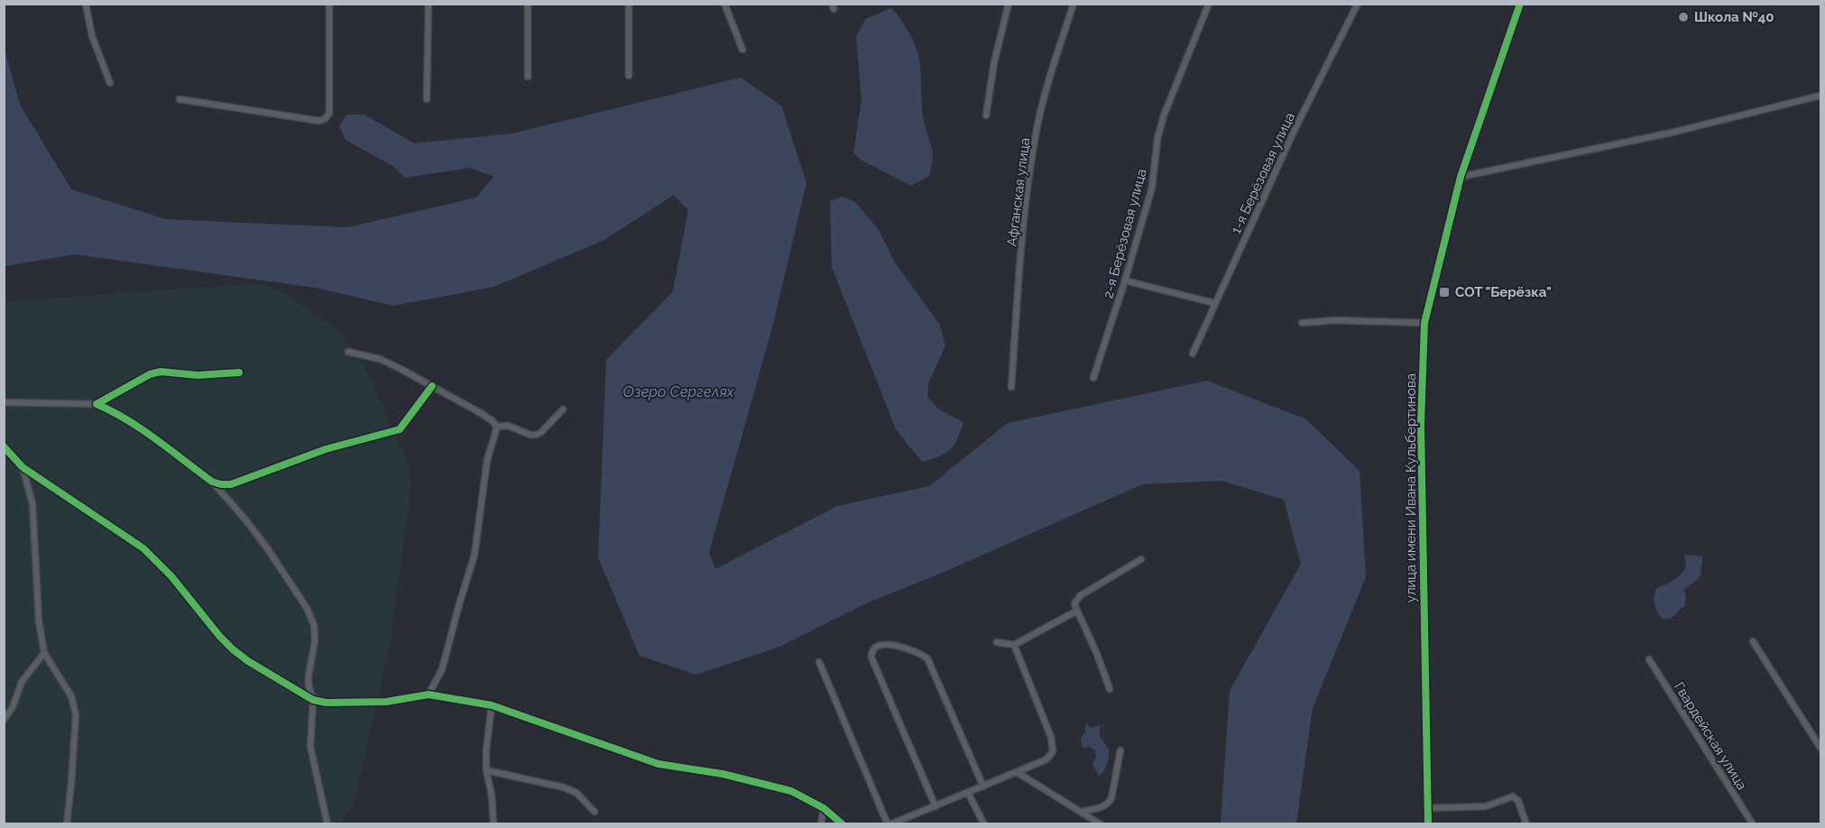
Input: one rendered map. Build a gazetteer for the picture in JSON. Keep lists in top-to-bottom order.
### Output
{
  "streets": {
    "street": [
      "1-я Берёзовая улица",
      "Афганская улица",
      "2-я Берёзовая улица",
      "улица имени Ивана Кульбертинова",
      "Гвардейская улица"
    ]
  },
  "water": ["Озеро Сергелях"],
  "places": {
    "other": ["Школа №40"],
    "transit": ["СОТ \"Берёзка\""]
  }
}
